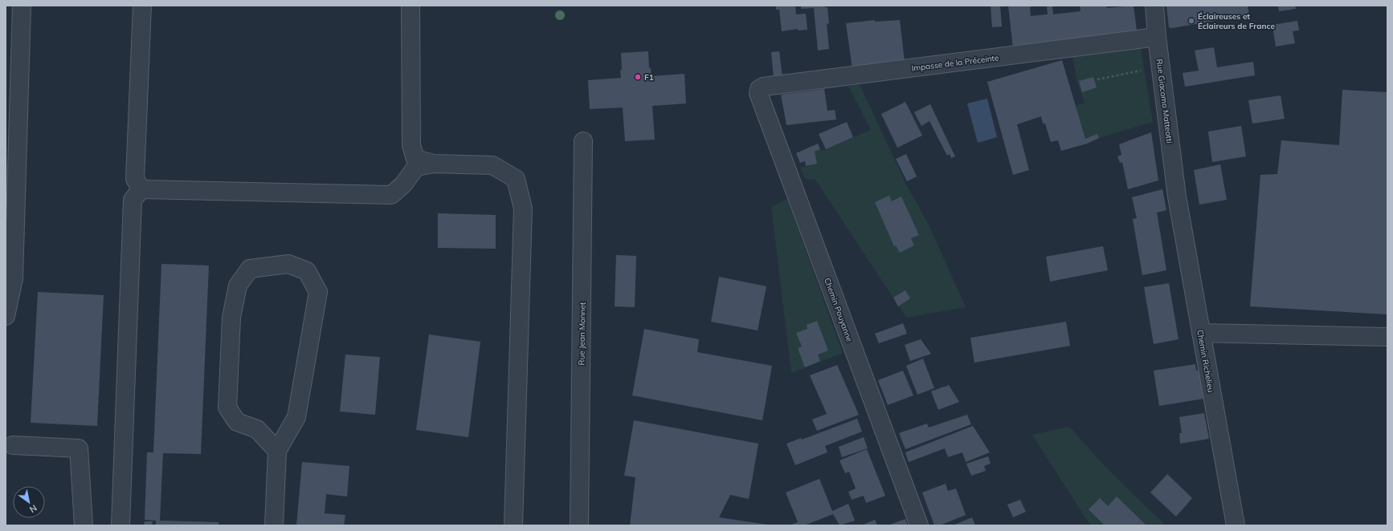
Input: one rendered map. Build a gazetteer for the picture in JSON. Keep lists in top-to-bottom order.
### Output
{
  "streets": {
    "street": [
      "Impasse de la Préceinte",
      "Rue Giacomo Matteotti",
      "Chemin Pouyanne",
      "Rue Jean Monnet",
      "Chemin Richelieu"
    ]
  },
  "crossings": [
    ["Impasse de la Préceinte", "Rue Giacomo Matteotti"],
    ["Impasse de la Préceinte", "Chemin Pouyanne"],
    ["Rue Giacomo Matteotti", "Chemin Richelieu"]
  ],
  "places": ["Éclaireuses et Éclaireurs de France", "F1"],
  "north": "bottom right"
}
